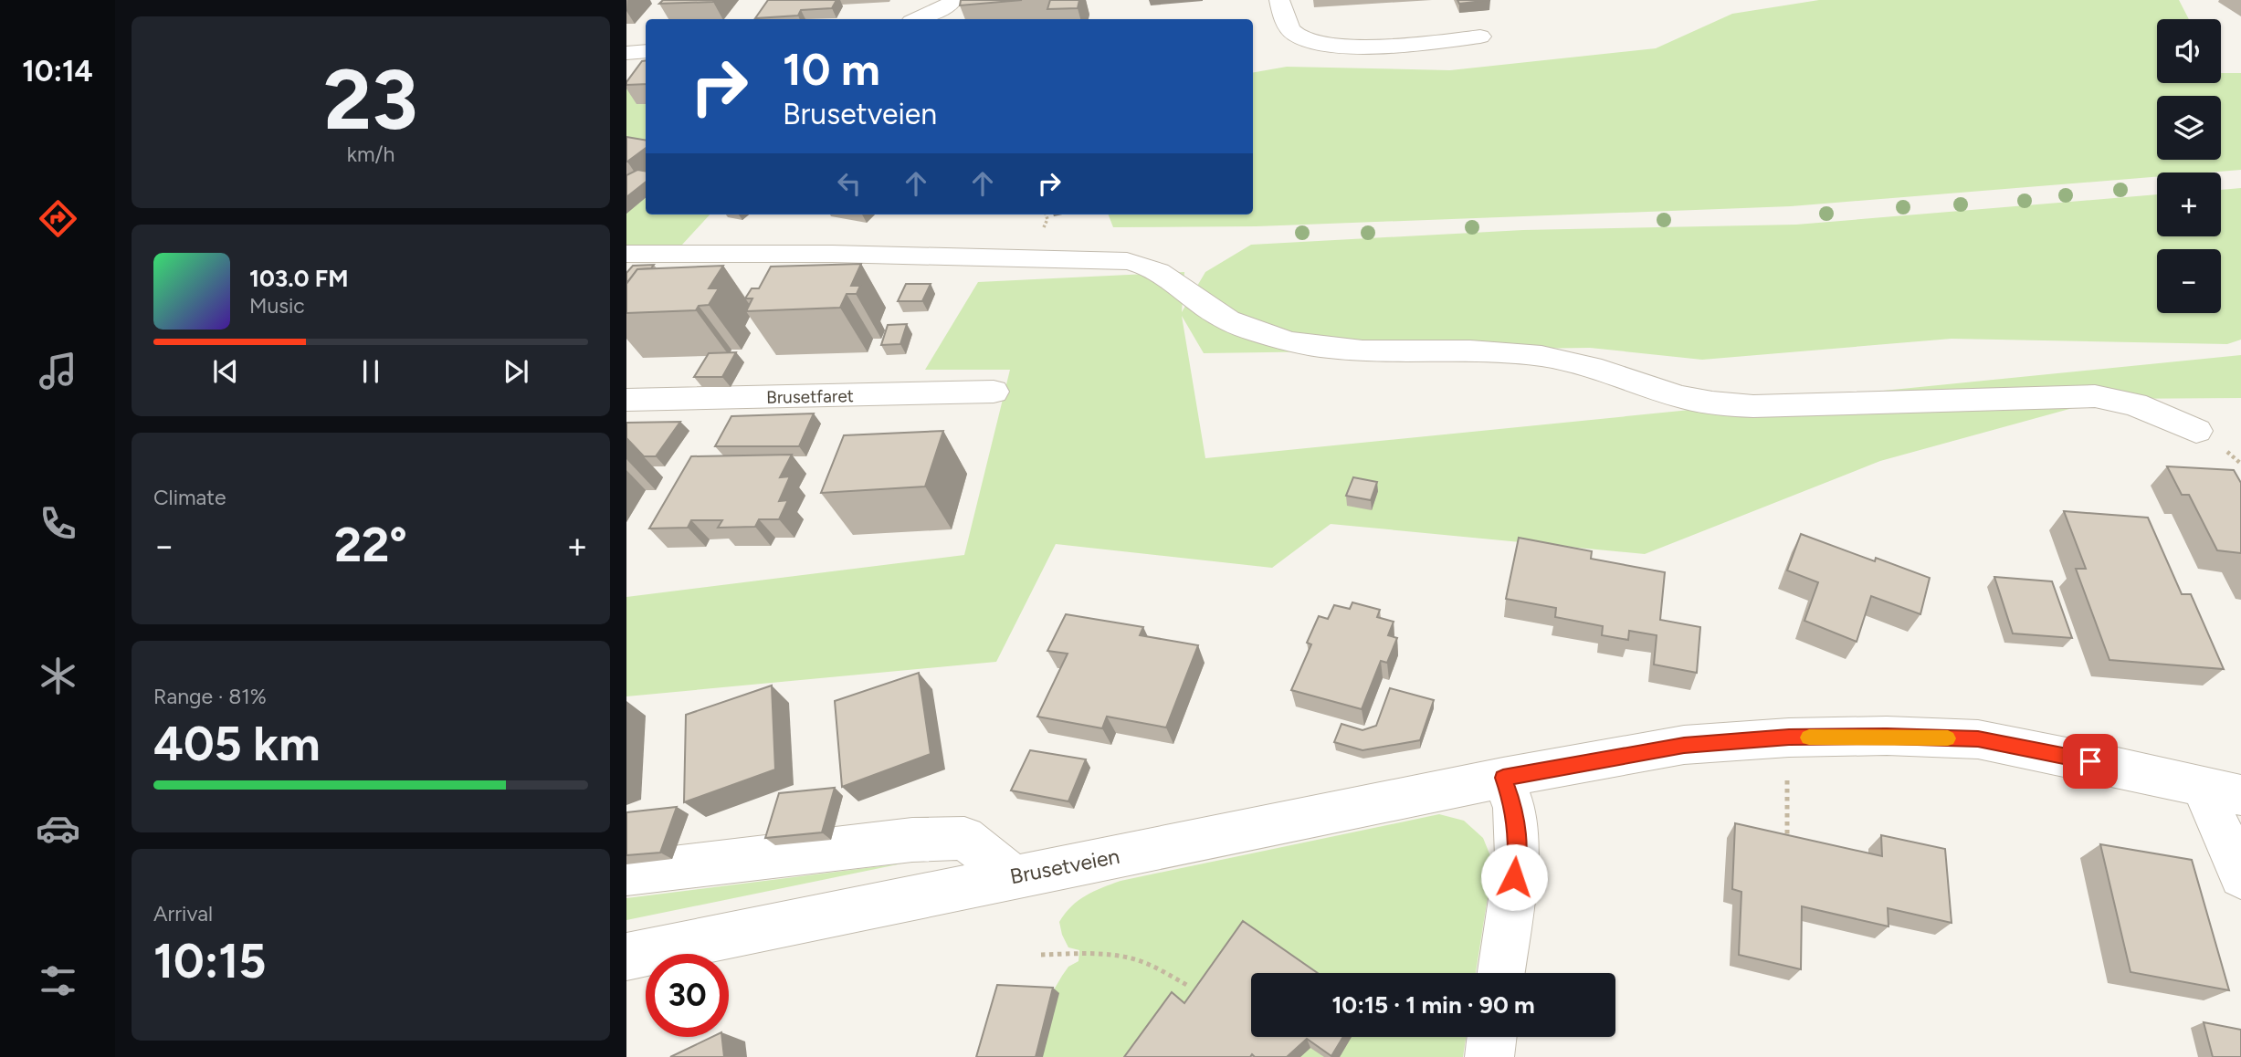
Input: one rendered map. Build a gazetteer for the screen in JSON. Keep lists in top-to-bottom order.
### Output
{
  "streets": {
    "street": ["Brusetfaret", "Brusetveien"]
  },
  "page": {
    "tabs": "10:14",
    "tile": [
      ["23", "km/h"],
      "Climate",
      ["Range · 81%", "405 km"],
      ["Arrival", "10:15"]
    ],
    "map_buttons": ["+", "−"],
    "turn": ["10 m", "Brusetveien"],
    "song": ["103.0 FM", "Music"],
    "heat": ["−", "22°", "+"],
    "limit": "30",
    "trip": "10:15 · 1 min · 90 m"
  }
}
